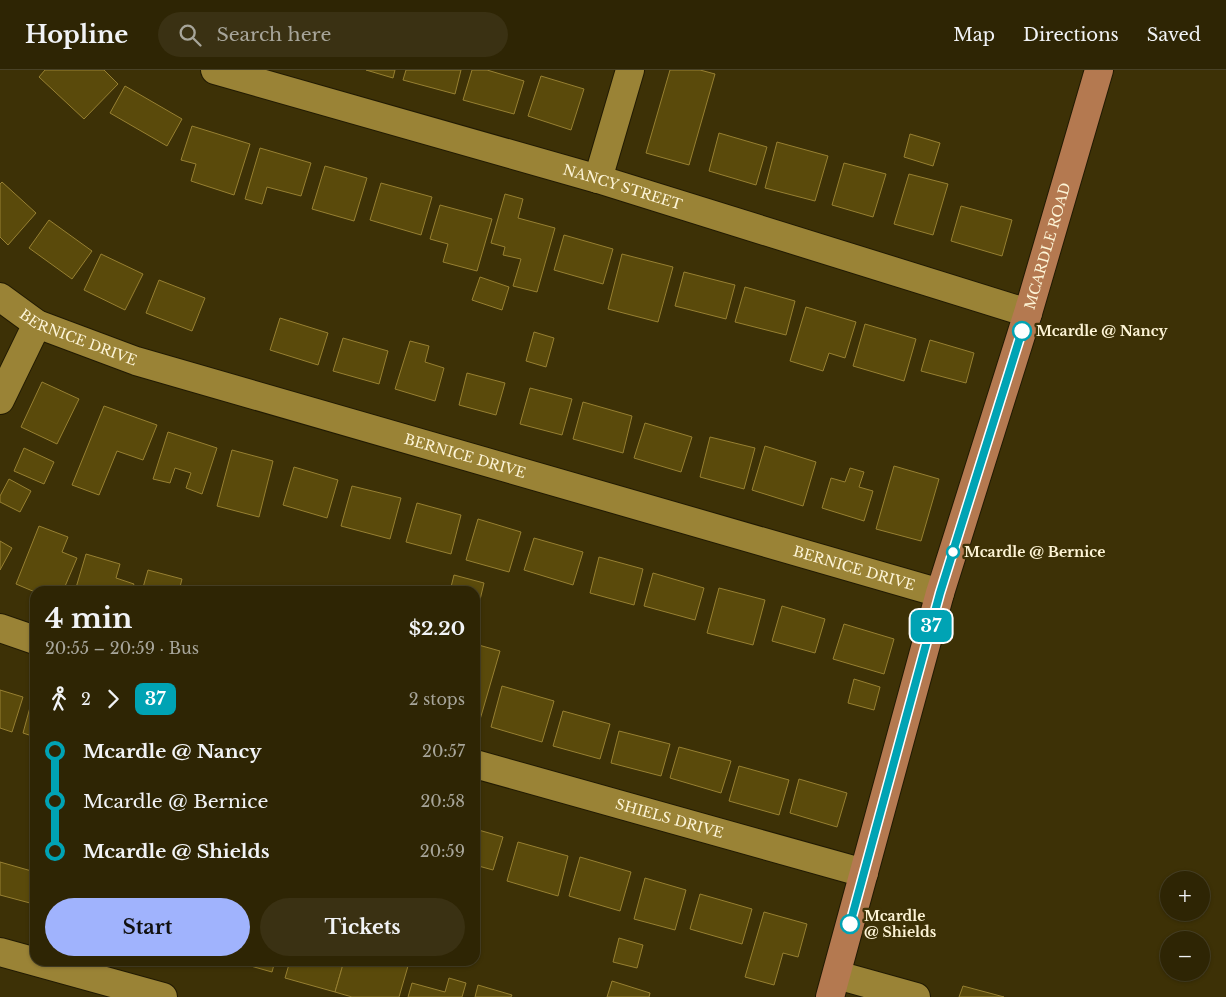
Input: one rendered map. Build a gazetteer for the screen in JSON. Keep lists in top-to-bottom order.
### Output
{
  "streets": {
    "main road": ["MCARDLE ROAD"],
    "street": ["NANCY STREET", "BERNICE DRIVE", "SHIELS DRIVE"]
  },
  "crossings": [
    ["NANCY STREET", "MCARDLE ROAD"],
    ["MCARDLE ROAD", "BERNICE DRIVE"],
    ["MCARDLE ROAD", "SHIELS DRIVE"]
  ],
  "places": ["Mcardle @ Nancy", "Mcardle @ Bernice", "Mcardle @ Shields"],
  "lines": ["bus line 37"],
  "page": {
    "header": "Hopline",
    "search": "Search here",
    "nav": ["Map", "Directions", "Saved"],
    "on_map": "37",
    "heading": ["4 min", "20:55 – 20:59 · Bus", "$2.20"],
    "legs": ["2", "37", "2 stops"],
    "list": [
      {
        "name": "Mcardle @ Nancy",
        "value": "20:57"
      },
      {
        "name": "Mcardle @ Bernice",
        "value": "20:58"
      },
      {
        "name": "Mcardle @ Shields",
        "value": "20:59"
      }
    ],
    "map_buttons": ["+", "−"],
    "buttons": ["Start", "Tickets"]
  }
}
